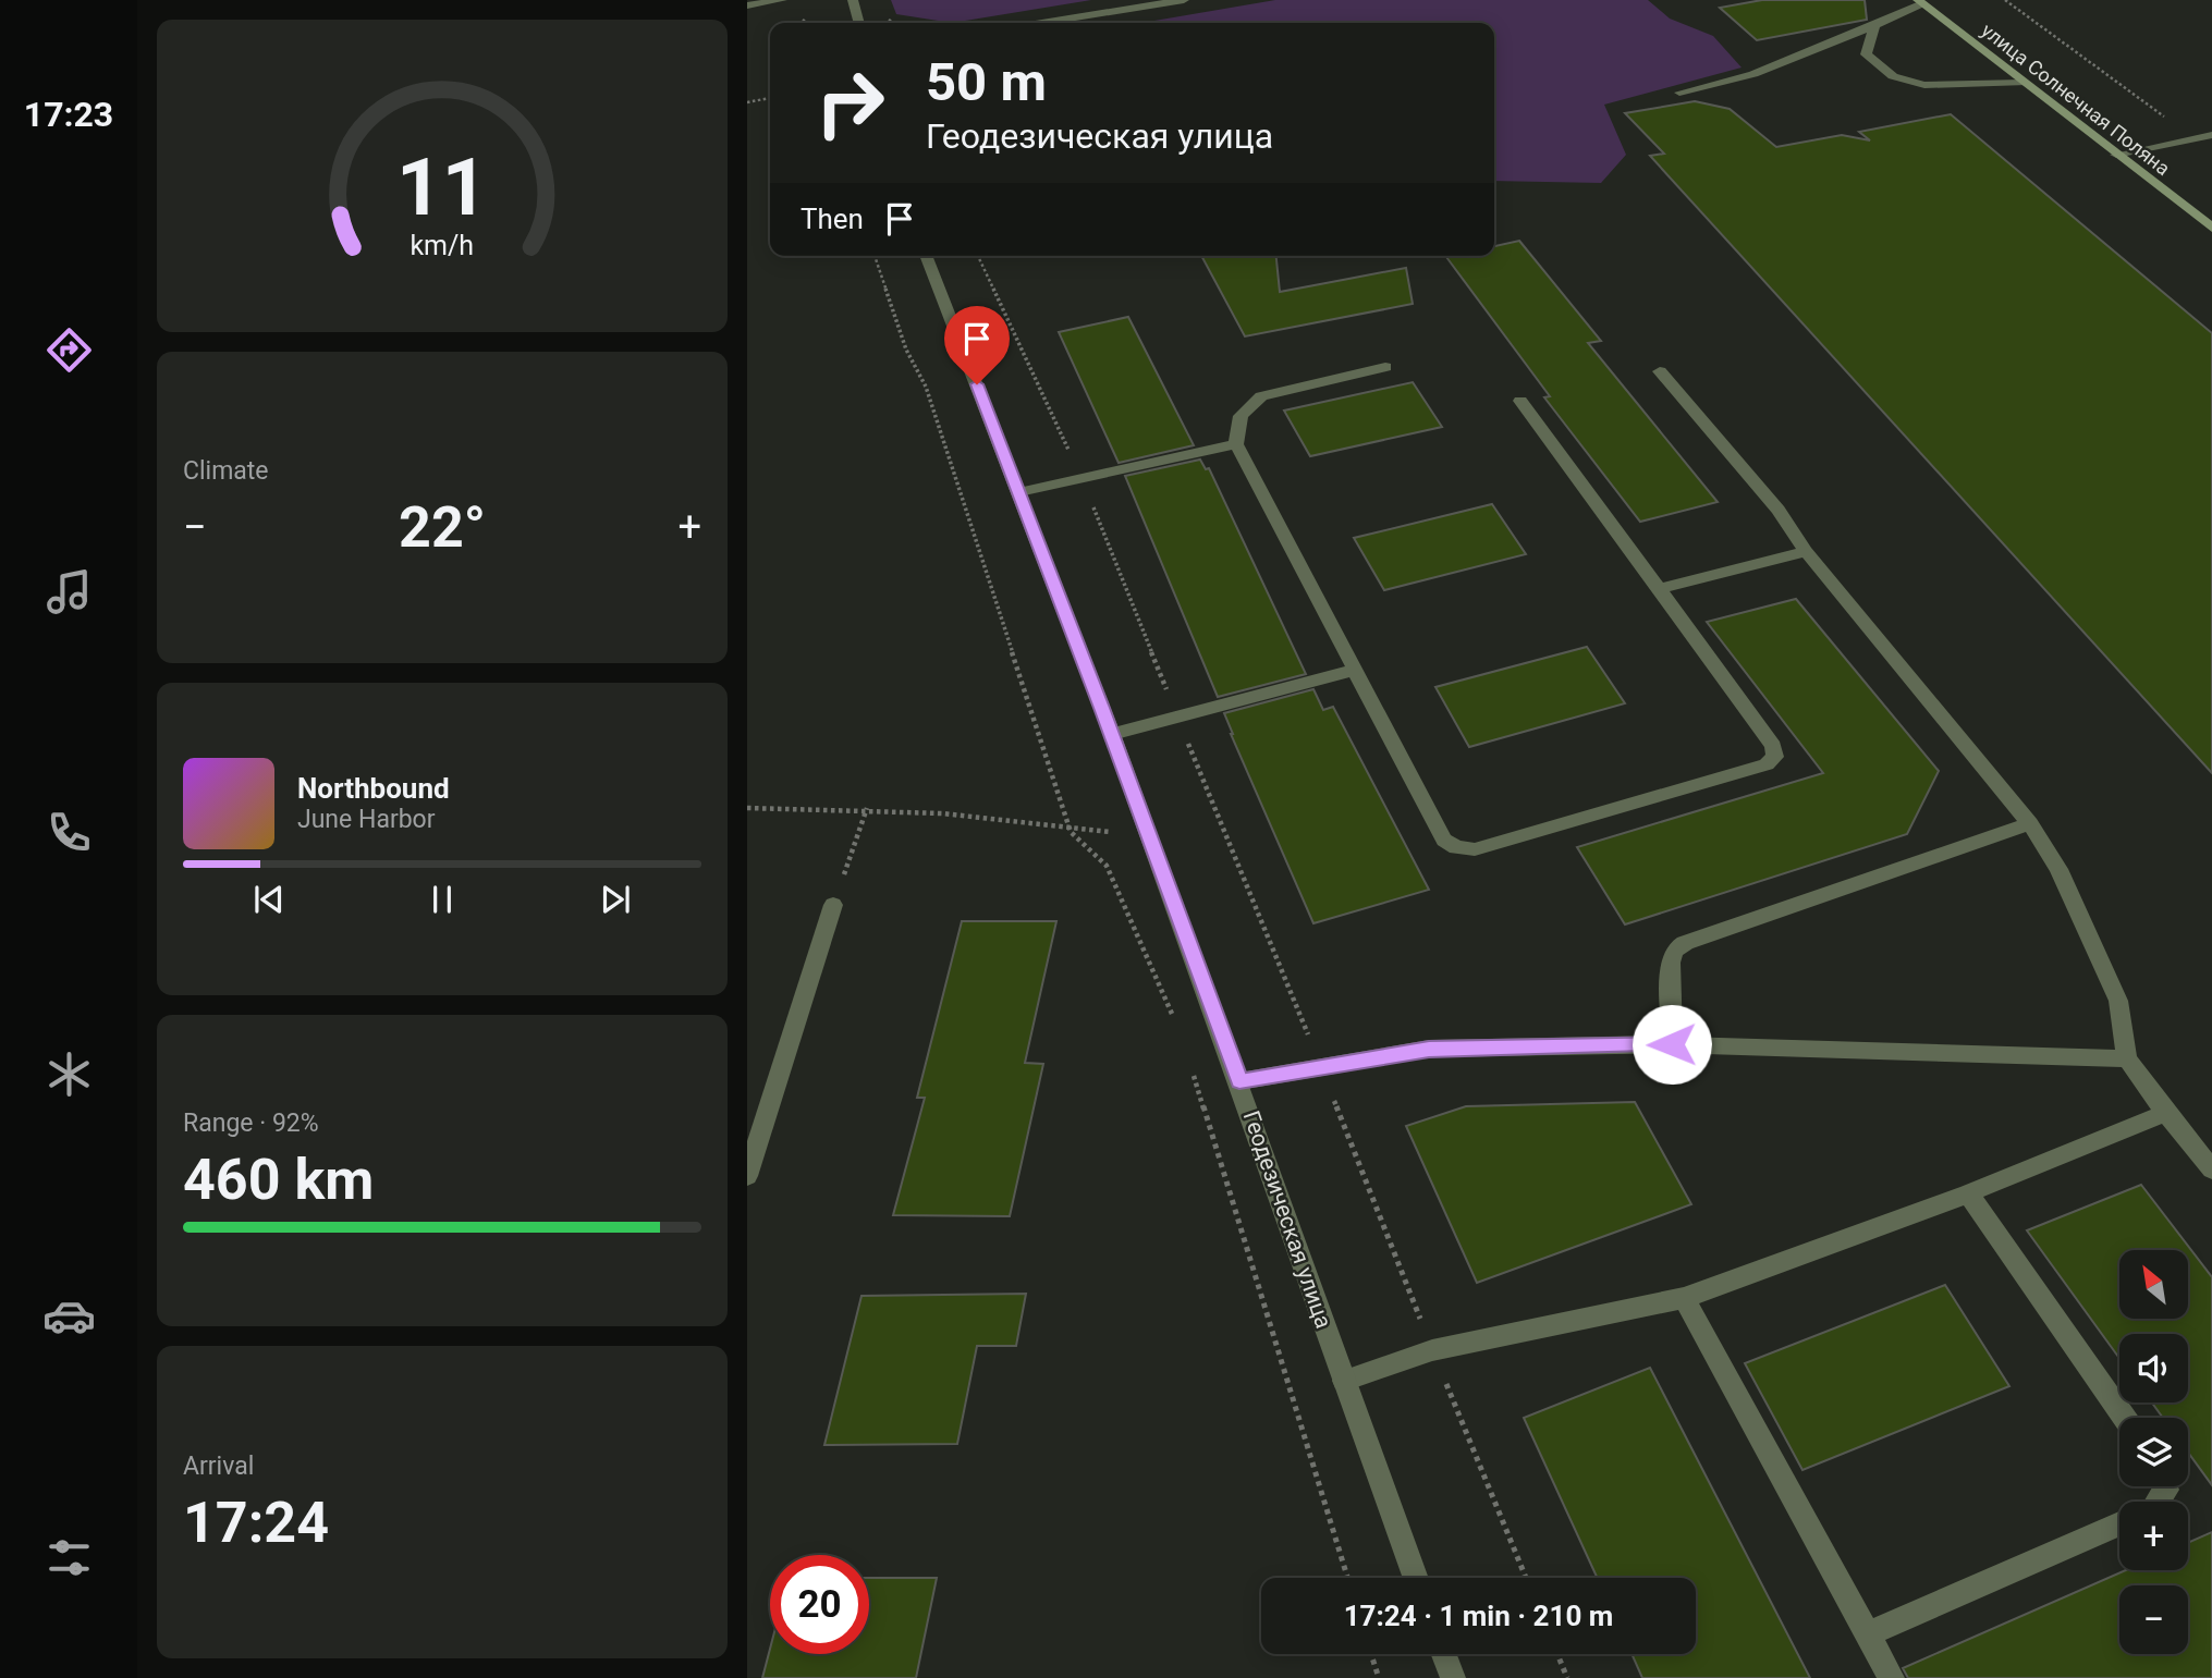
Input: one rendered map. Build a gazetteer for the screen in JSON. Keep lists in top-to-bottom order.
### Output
{
  "streets": {
    "street": ["улица Солнечная Поляна", "Геодезическая улица"]
  },
  "north": "top left",
  "page": {
    "tabs": "17:23",
    "turn": ["50 m", "Геодезическая улица"],
    "then": "Then",
    "tile": [
      "Climate",
      ["Range · 92%", "460 km"],
      ["Arrival", "17:24"]
    ],
    "heat": ["−", "22°", "+"],
    "song": ["Northbound", "June Harbor"],
    "map_buttons": ["+", "−"],
    "limit": "20",
    "trip": "17:24 · 1 min · 210 m",
    "gauge": ["11", "km/h"]
  }
}
